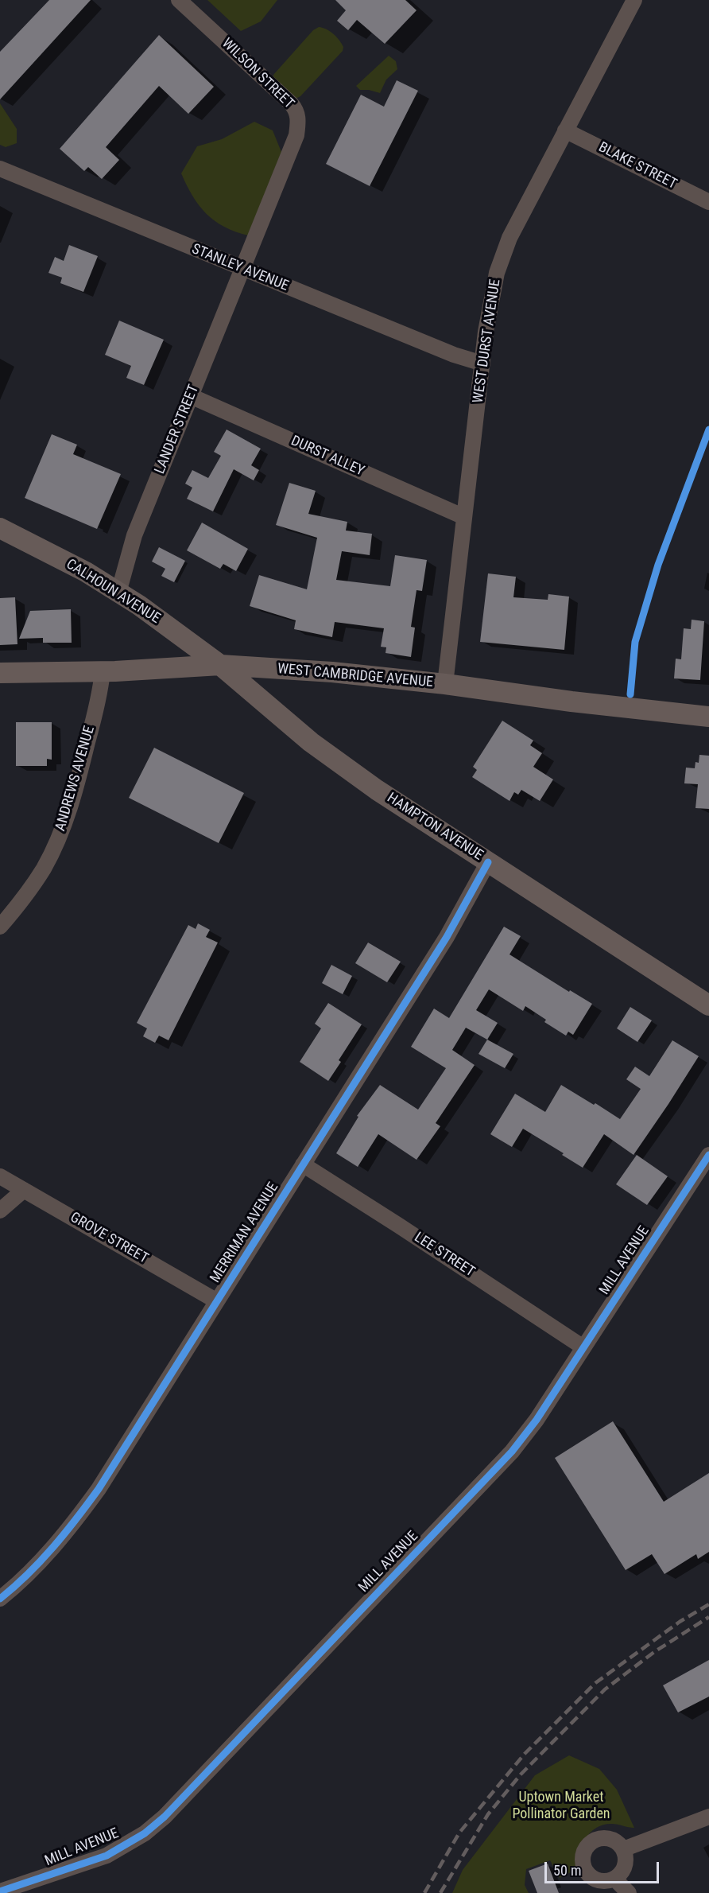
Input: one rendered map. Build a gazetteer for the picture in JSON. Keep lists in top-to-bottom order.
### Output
{
  "streets": {
    "main road": ["CALHOUN AVENUE", "WEST CAMBRIDGE AVENUE", "HAMPTON AVENUE"],
    "street": [
      "WILSON STREET",
      "BLAKE STREET",
      "STANLEY AVENUE",
      "WEST DURST AVENUE",
      "LANDER STREET",
      "DURST ALLEY",
      "ANDREWS AVENUE",
      "MERRIMAN AVENUE",
      "GROVE STREET",
      "LEE STREET",
      "MILL AVENUE"
    ]
  },
  "crossings": [
    ["WILSON STREET", "STANLEY AVENUE"],
    ["WILSON STREET", "LANDER STREET"],
    ["BLAKE STREET", "WEST DURST AVENUE"],
    ["STANLEY AVENUE", "WEST DURST AVENUE"],
    ["STANLEY AVENUE", "LANDER STREET"],
    ["WEST DURST AVENUE", "DURST ALLEY"],
    ["WEST DURST AVENUE", "WEST CAMBRIDGE AVENUE"],
    ["LANDER STREET", "DURST ALLEY"],
    ["LANDER STREET", "CALHOUN AVENUE"],
    ["CALHOUN AVENUE", "WEST CAMBRIDGE AVENUE"],
    ["CALHOUN AVENUE", "HAMPTON AVENUE"],
    ["WEST CAMBRIDGE AVENUE", "ANDREWS AVENUE"],
    ["WEST CAMBRIDGE AVENUE", "HAMPTON AVENUE"],
    ["HAMPTON AVENUE", "MERRIMAN AVENUE"],
    ["MERRIMAN AVENUE", "GROVE STREET"],
    ["MERRIMAN AVENUE", "LEE STREET"],
    ["LEE STREET", "MILL AVENUE"]
  ],
  "parks": ["Uptown Market Pollinator Garden"],
  "scale_bar": "50 m"
}
